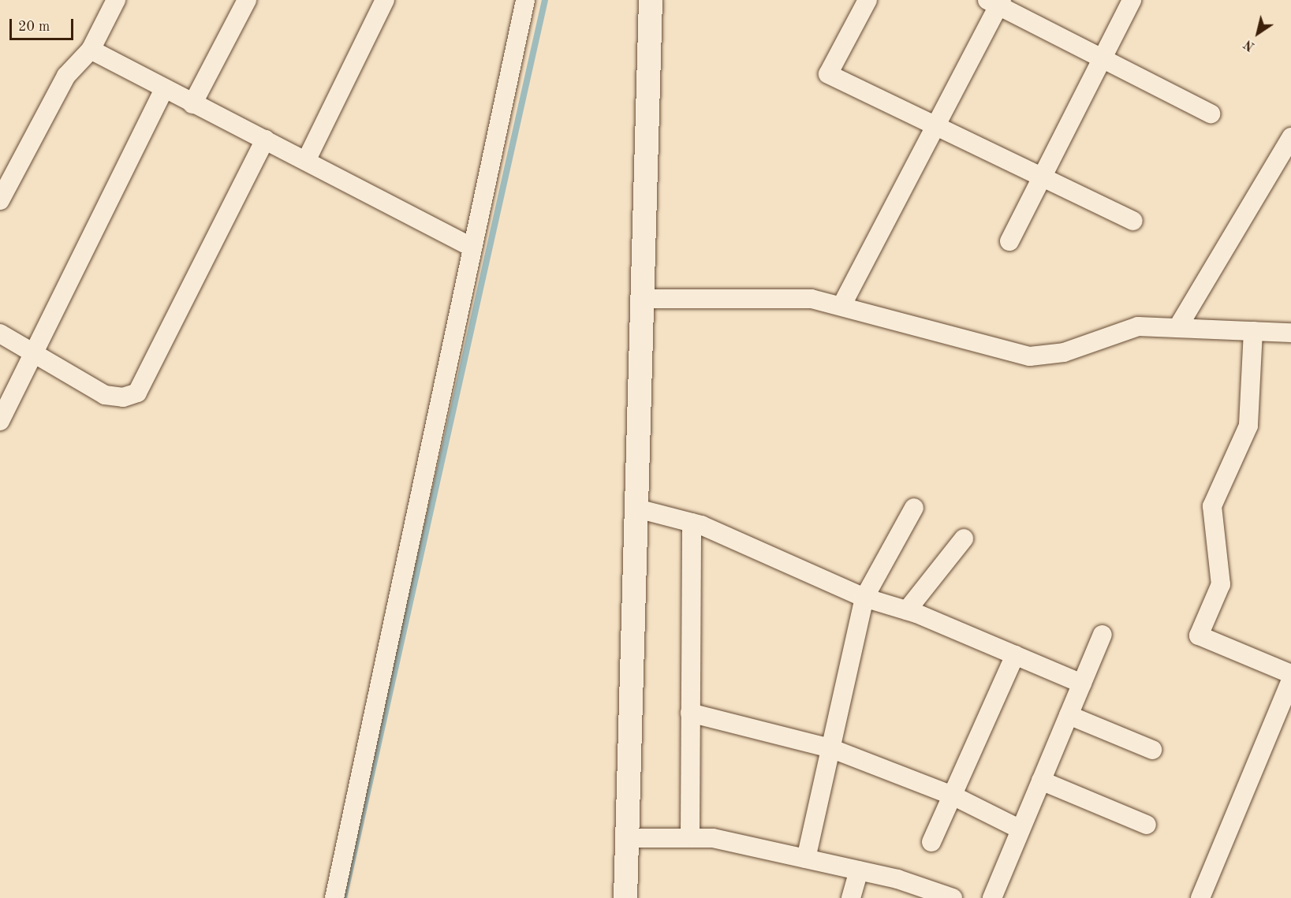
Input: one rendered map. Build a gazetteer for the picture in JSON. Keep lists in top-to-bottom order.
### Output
{
  "scale_bar": "20 m",
  "north": "bottom left"
}
